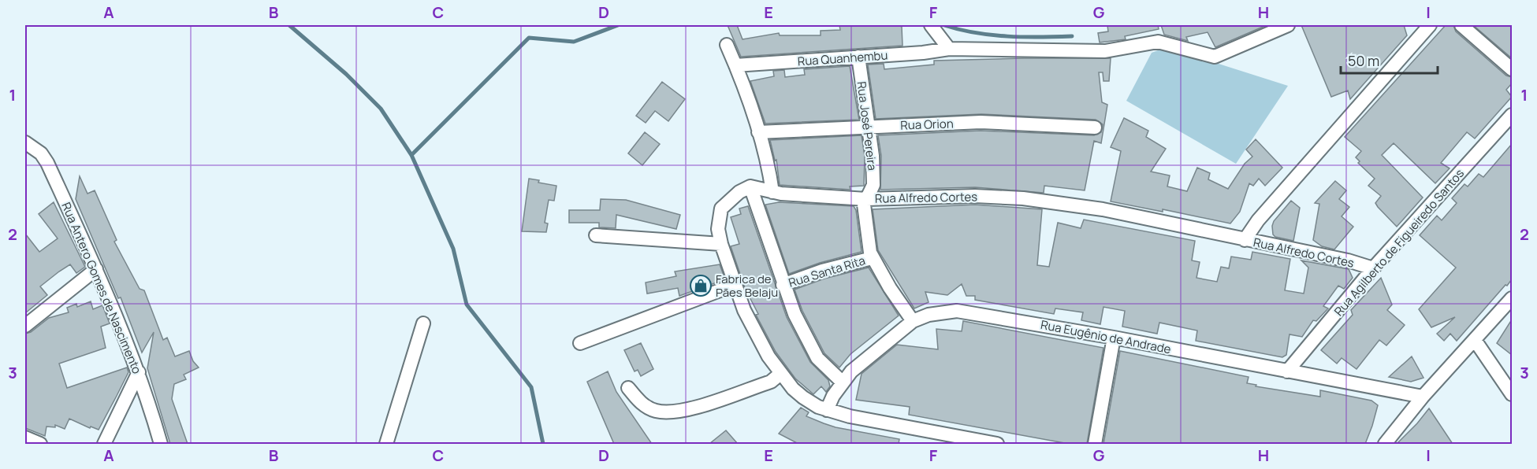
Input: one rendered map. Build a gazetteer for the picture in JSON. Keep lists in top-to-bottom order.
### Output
{
  "streets": {
    "street": [
      "Rua Quanhembu",
      "Rua Orion",
      "Rua José Pereira",
      "Rua Alfredo Cortes",
      "Rua Agilberto de Figueiredo Santos",
      "Rua Santa Rita",
      "Rua Antero Gomes de Nascimento",
      "Rua Eugênio de Andrade"
    ]
  },
  "crossings": [
    ["Rua Quanhembu", "Rua José Pereira"],
    ["Rua Orion", "Rua José Pereira"],
    ["Rua José Pereira", "Rua Alfredo Cortes"],
    ["Rua José Pereira", "Rua Santa Rita"],
    ["Rua José Pereira", "Rua Eugênio de Andrade"],
    ["Rua Alfredo Cortes", "Rua Agilberto de Figueiredo Santos"],
    ["Rua Alfredo Cortes", "Rua Santa Rita"],
    ["Rua Agilberto de Figueiredo Santos", "Rua Eugênio de Andrade"],
    ["Rua Santa Rita", "Rua Eugênio de Andrade"]
  ],
  "places": {
    "shop": ["Fabrica de Pães Belaju"]
  },
  "scale_bar": "50 m",
  "grid": {
    "columns": [
      "A",
      "B",
      "C",
      "D",
      "E",
      "F",
      "G",
      "H",
      "I"
    ],
    "rows": ["1", "2", "3"]
  }
}
